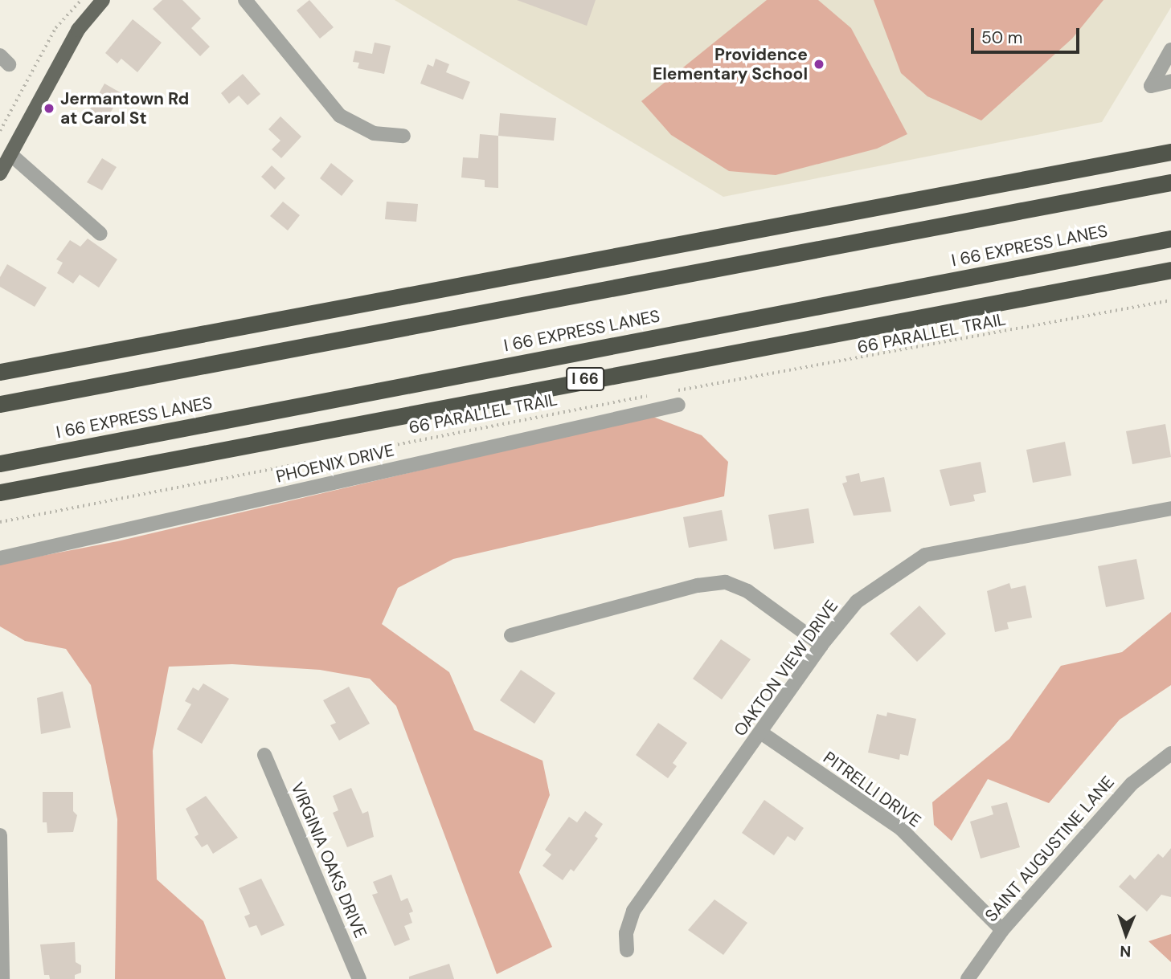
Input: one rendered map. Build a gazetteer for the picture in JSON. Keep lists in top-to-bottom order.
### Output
{
  "streets": {
    "highway": ["I 66 EXPRESS LANES", "I 66"],
    "street": [
      "PHOENIX DRIVE",
      "OAKTON VIEW DRIVE",
      "PITRELLI DRIVE",
      "SAINT AUGUSTINE LANE",
      "VIRGINIA OAKS DRIVE"
    ],
    "path": ["66 PARALLEL TRAIL"]
  },
  "crossings": [
    ["OAKTON VIEW DRIVE", "PITRELLI DRIVE"],
    ["PITRELLI DRIVE", "SAINT AUGUSTINE LANE"]
  ],
  "places": ["Providence Elementary School", "Jermantown Rd at Carol St"],
  "scale_bar": "50 m",
  "north": "bottom"
}
